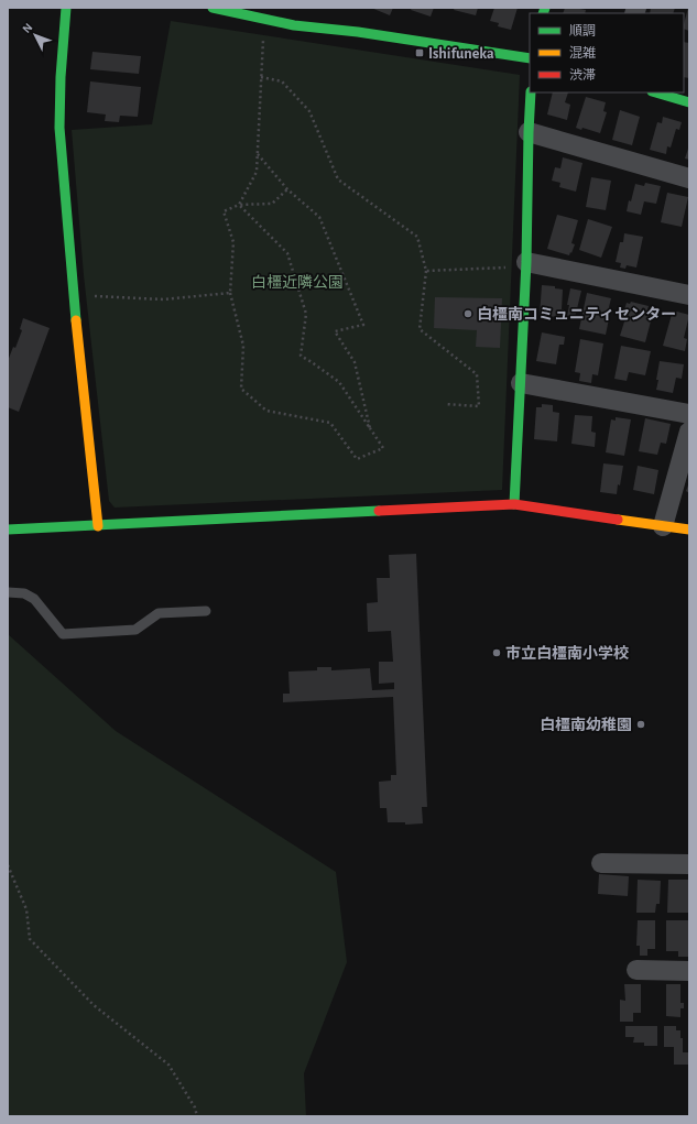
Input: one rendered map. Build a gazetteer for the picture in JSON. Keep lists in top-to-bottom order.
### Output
{
  "parks": ["白橿近隣公園"],
  "places": {
    "transit": ["Ishifuneka"],
    "other": ["白橿南コミュニティセンター", "市立白橿南小学校", "白橿南幼稚園"]
  },
  "legend": ["順調", "混雑", "渋滞"],
  "north": "top left"
}
